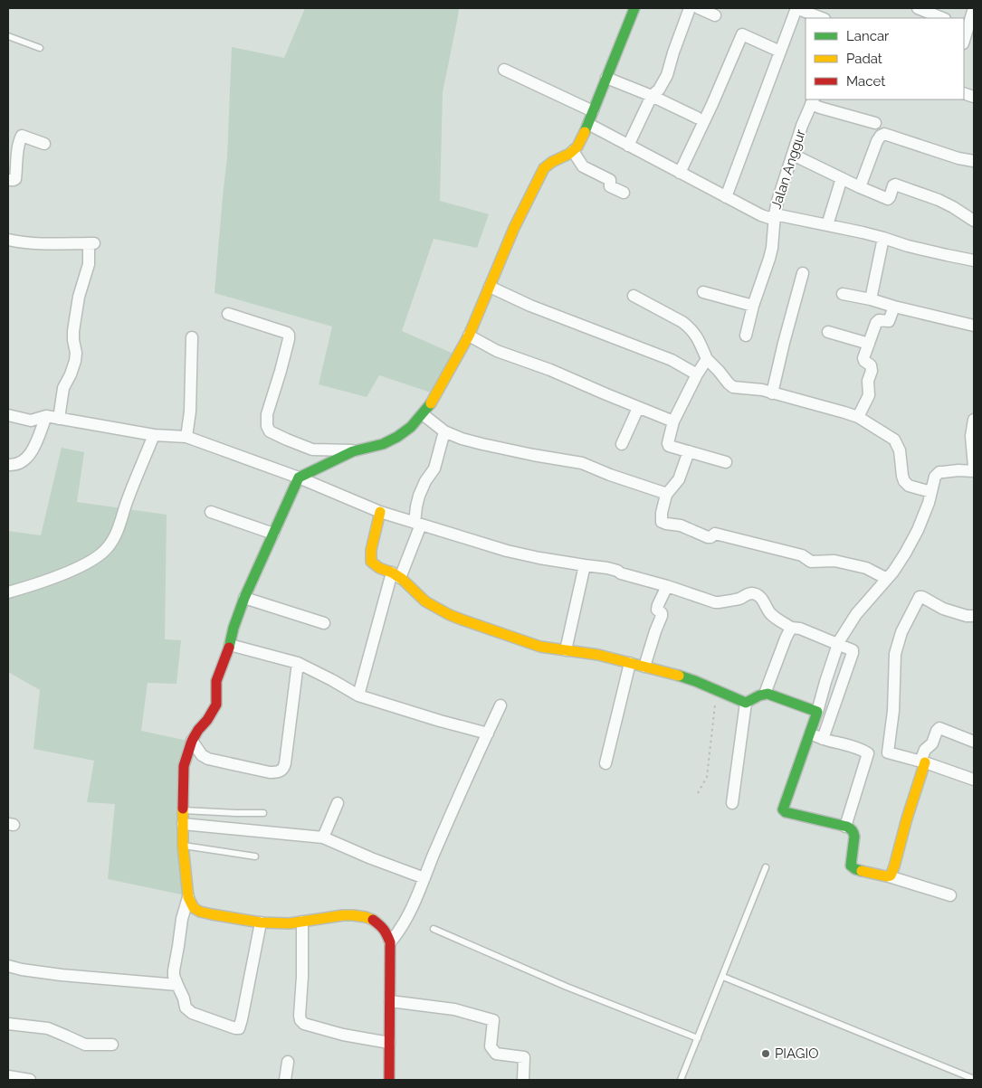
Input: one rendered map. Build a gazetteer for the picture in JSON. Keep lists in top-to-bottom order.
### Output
{
  "streets": {
    "street": ["Jalan Anggur"]
  },
  "places": ["PIAGIO"],
  "legend": ["Lancar", "Padat", "Macet"]
}
